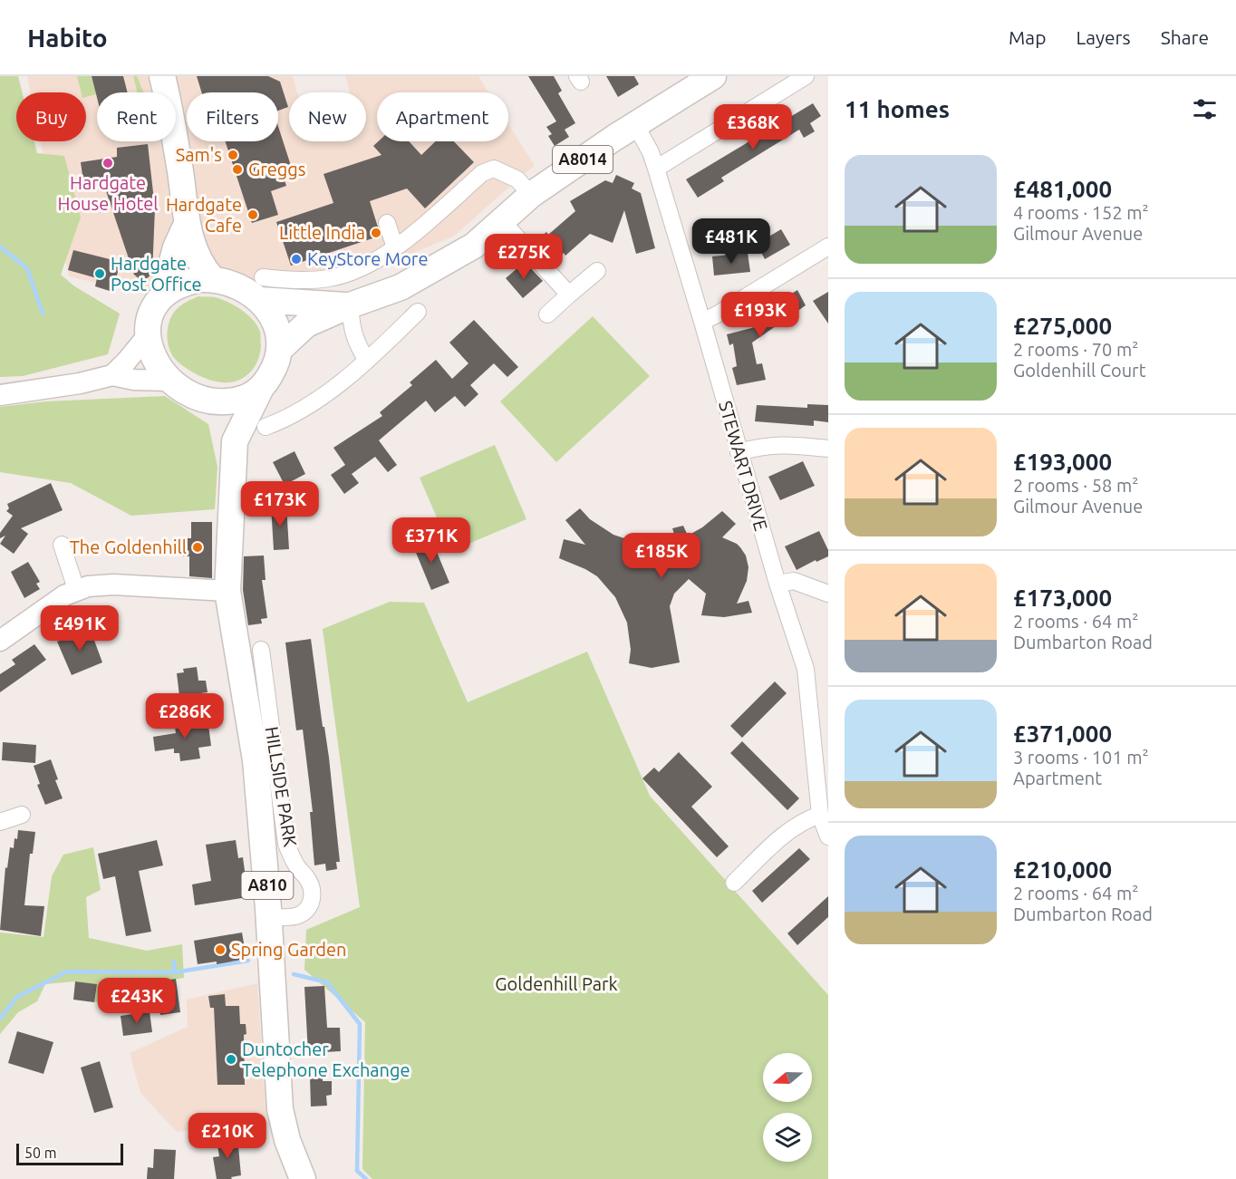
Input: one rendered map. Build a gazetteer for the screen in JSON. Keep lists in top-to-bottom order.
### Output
{
  "streets": {
    "main road": ["A8014", "A810"],
    "street": ["STEWART DRIVE", "HILLSIDE PARK"]
  },
  "crossings": [
    ["A8014", "STEWART DRIVE"],
    ["A8014", "A810"],
    ["HILLSIDE PARK", "A810"]
  ],
  "parks": ["Goldenhill Park"],
  "places": [
    "Sam's",
    "Hardgate House Hotel",
    "Greggs",
    "Hardgate Cafe",
    "Little India",
    "KeyStore More",
    "Hardgate Post Office",
    "The Goldenhill",
    "Spring Garden",
    "Duntocher Telephone Exchange"
  ],
  "scale_bar": "50 m",
  "north": "left",
  "page": {
    "header": "Habito",
    "nav": ["Map", "Layers", "Share"],
    "heading": "11 homes",
    "chip": [
      "Buy",
      "Rent",
      "Filters",
      "New",
      "Apartment"
    ],
    "price": [
      "£368K",
      "£481K",
      "£275K",
      "£193K",
      "£173K",
      "£371K",
      "£185K",
      "£491K",
      "£286K",
      "£243K",
      "£210K"
    ],
    "list": [
      {
        "name": "£481,000",
        "note": "4 rooms · 152 m² · Gilmour Avenue"
      },
      {
        "name": "£275,000",
        "note": "2 rooms · 70 m² · Goldenhill Court"
      },
      {
        "name": "£193,000",
        "note": "2 rooms · 58 m² · Gilmour Avenue"
      },
      {
        "name": "£173,000",
        "note": "2 rooms · 64 m² · Dumbarton Road"
      },
      {
        "name": "£371,000",
        "note": "3 rooms · 101 m² · Apartment"
      },
      {
        "name": "£210,000",
        "note": "2 rooms · 64 m² · Dumbarton Road"
      }
    ],
    "scale": "50 m"
  }
}
